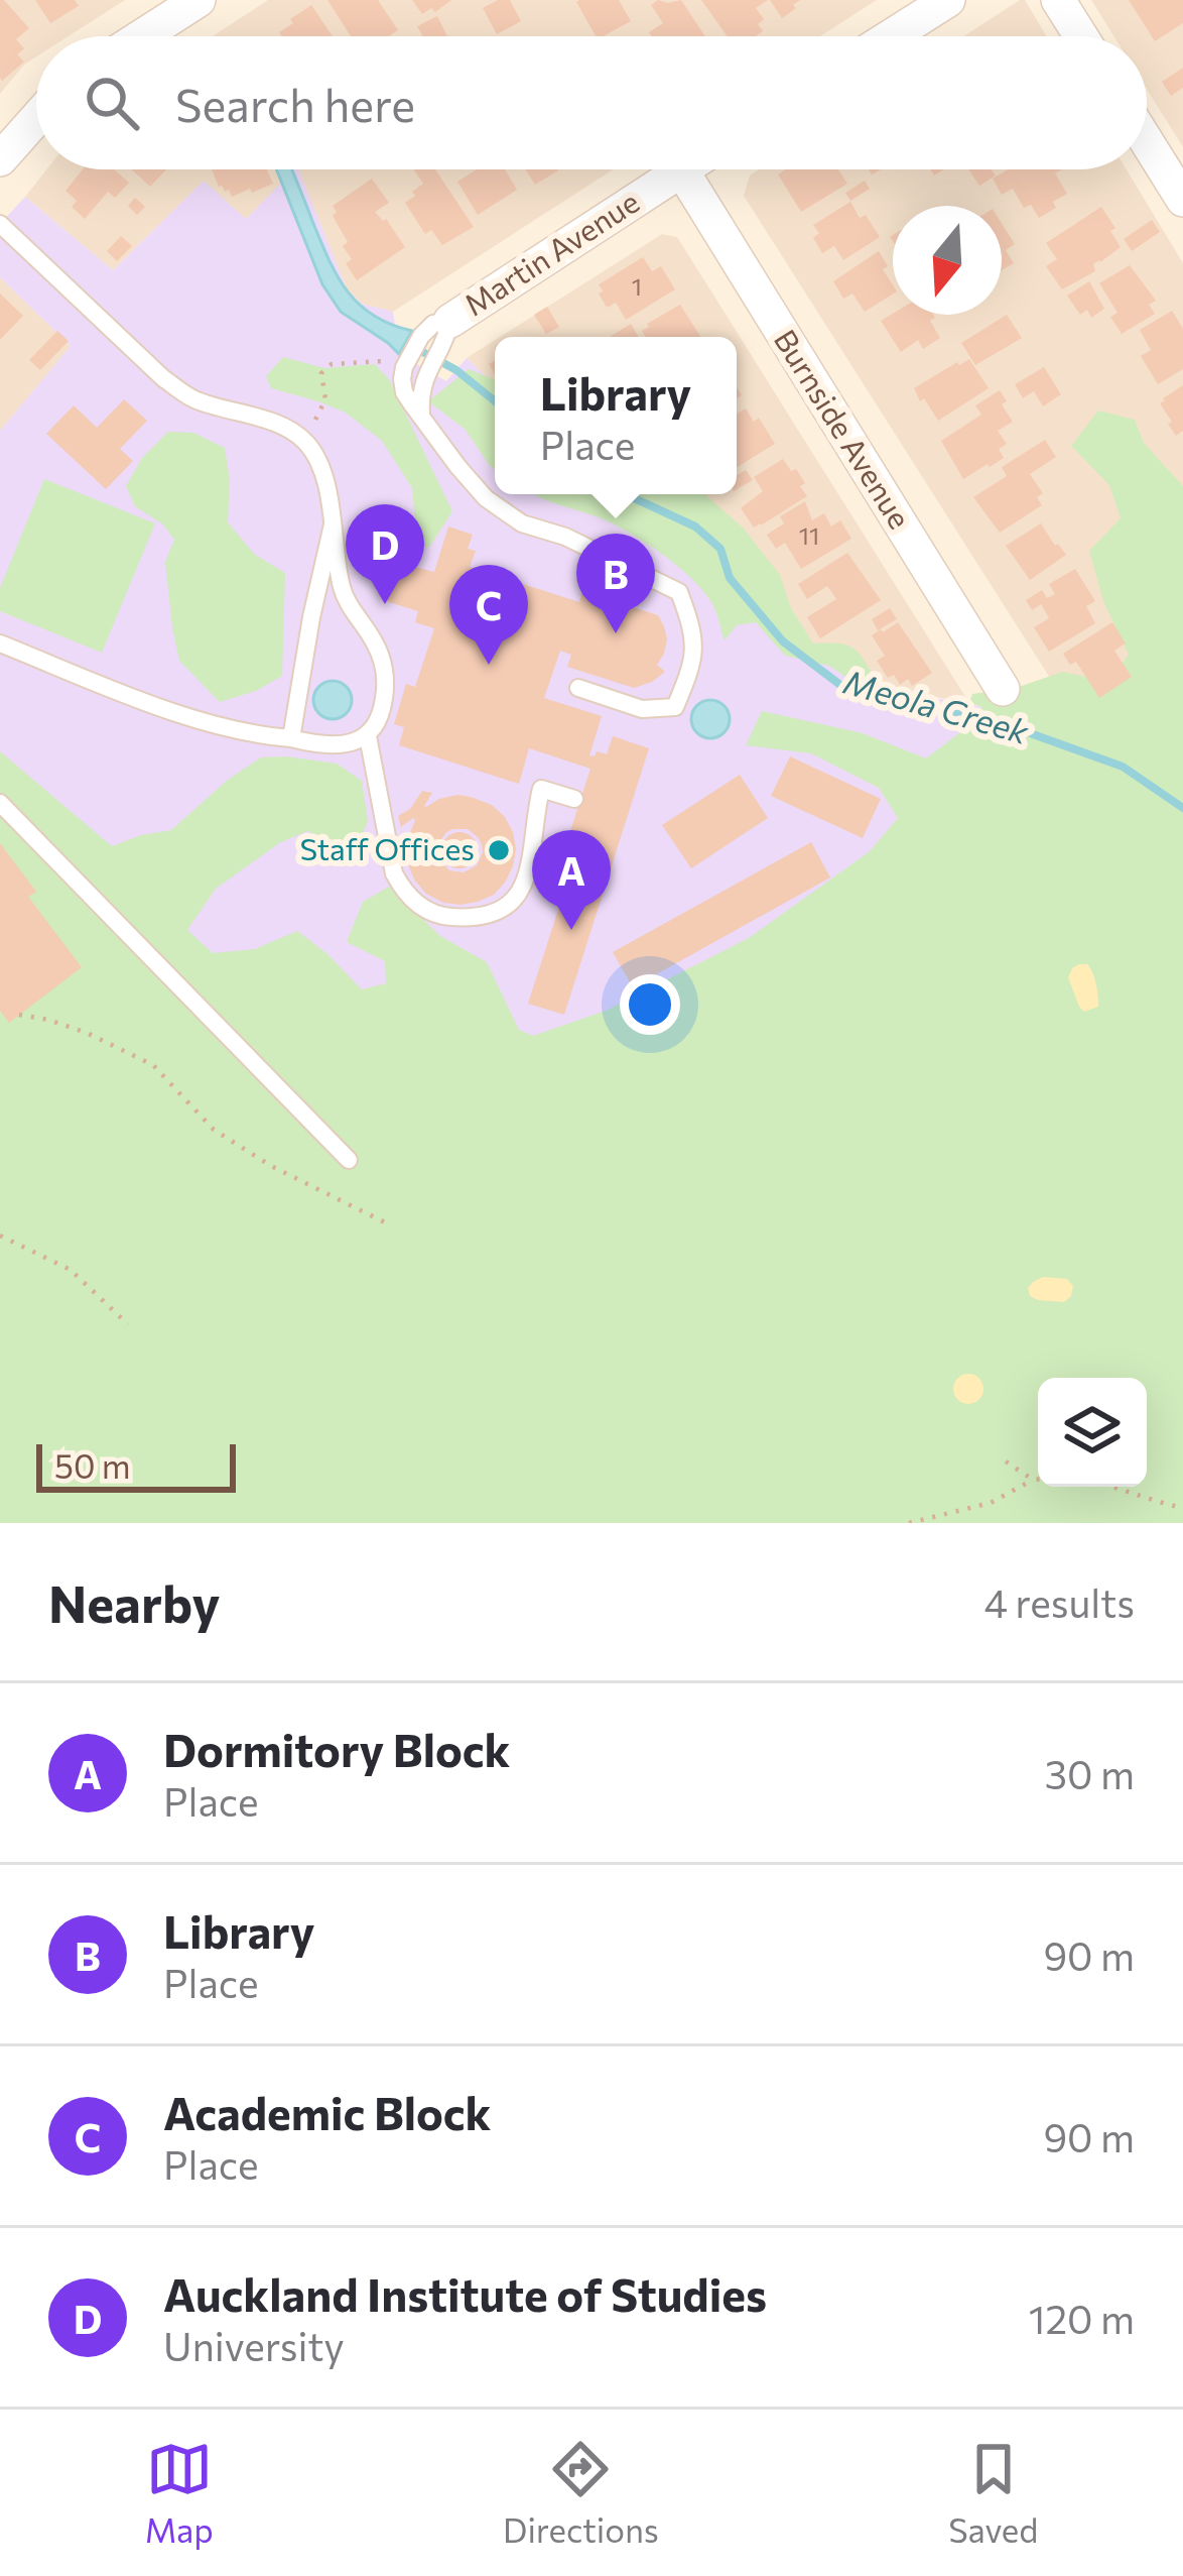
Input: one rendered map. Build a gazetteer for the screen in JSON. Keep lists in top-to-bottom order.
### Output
{
  "streets": {
    "street": ["Martin Avenue", "Burnside Avenue"]
  },
  "crossings": [
    ["Martin Avenue", "Burnside Avenue"]
  ],
  "water": ["Meola Creek"],
  "places": ["Staff Offices"],
  "house_numbers": ["1", "11"],
  "scale_bar": "50 m",
  "north": "bottom",
  "page": {
    "search": "Search here",
    "popup": ["Library", "Place"],
    "pins": [
      "D",
      "B",
      "C",
      "A"
    ],
    "scale": "50 m",
    "heading": ["Nearby", "4 results"],
    "list": [
      {
        "mark": "A",
        "name": "Dormitory Block",
        "note": "Place",
        "value": "30 m"
      },
      {
        "mark": "B",
        "name": "Library",
        "note": "Place",
        "value": "90 m"
      },
      {
        "mark": "C",
        "name": "Academic Block",
        "note": "Place",
        "value": "90 m"
      },
      {
        "mark": "D",
        "name": "Auckland Institute of Studies",
        "note": "University",
        "value": "120 m"
      }
    ],
    "nav": ["Map", "Directions", "Saved"]
  }
}
